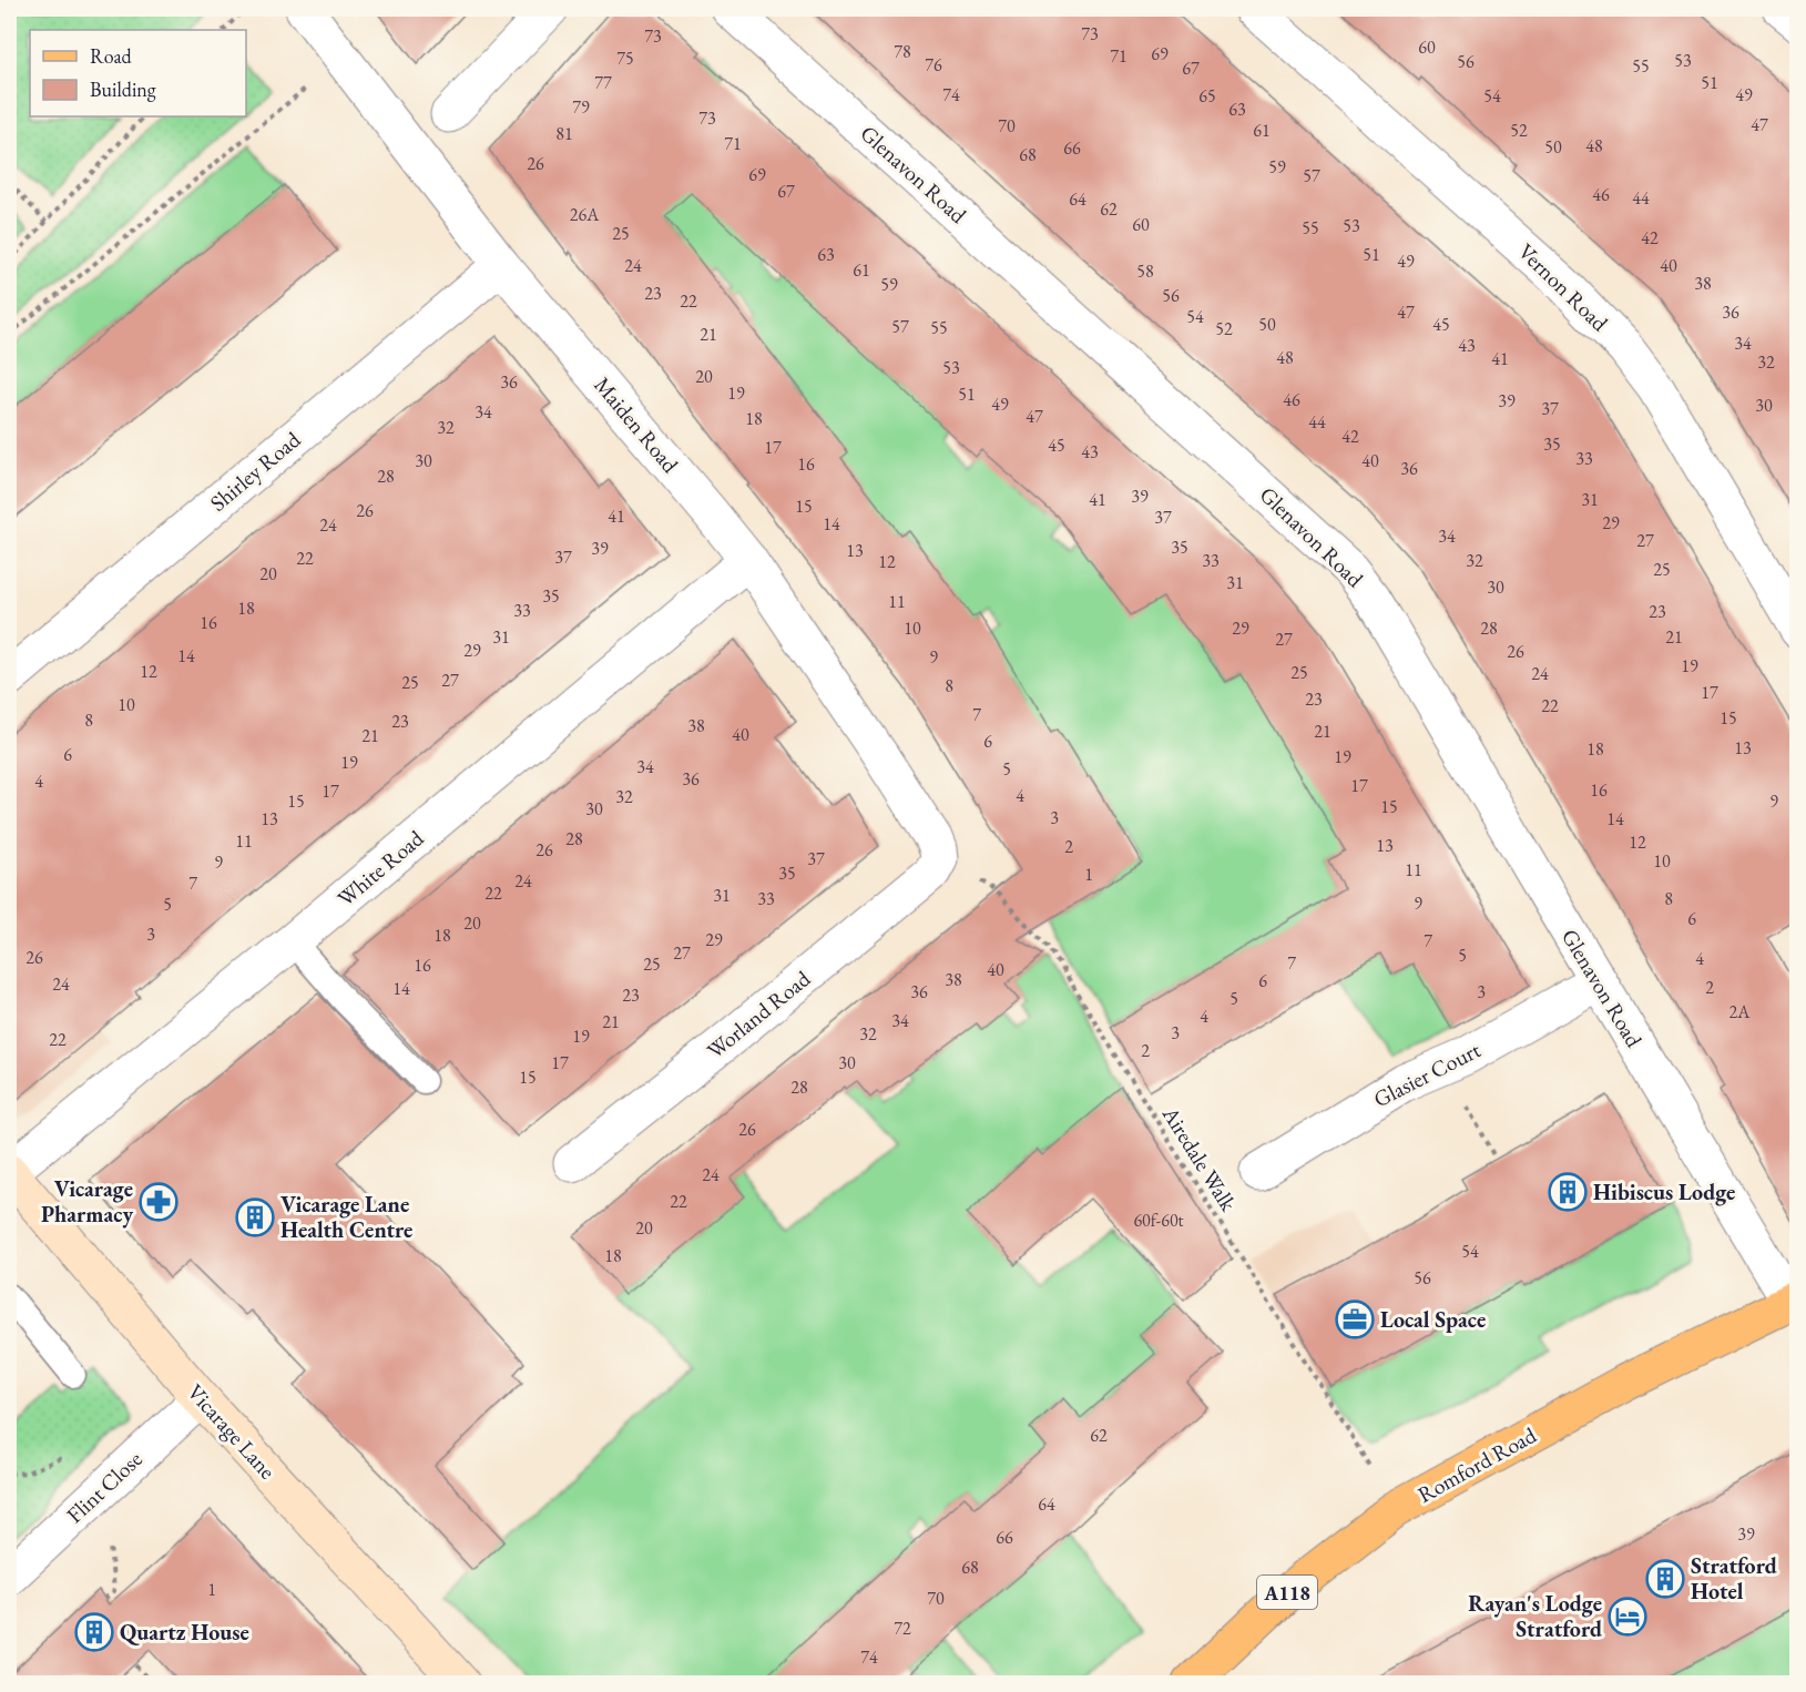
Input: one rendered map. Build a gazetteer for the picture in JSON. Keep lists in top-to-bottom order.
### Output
{
  "streets": {
    "main road": ["Vicarage Lane", "Romford Road", "A118"],
    "street": [
      "Glenavon Road",
      "Vernon Road",
      "Maiden Road",
      "Shirley Road",
      "White Road",
      "Worland Road",
      "Glasier Court",
      "Flint Close"
    ],
    "path": ["Airedale Walk"]
  },
  "crossings": [
    ["Glenavon Road", "Glasier Court"],
    ["Glenavon Road", "Romford Road"],
    ["Maiden Road", "Shirley Road"],
    ["Maiden Road", "White Road"],
    ["Maiden Road", "Worland Road"],
    ["Maiden Road", "Airedale Walk"],
    ["White Road", "Vicarage Lane"],
    ["Worland Road", "Airedale Walk"],
    ["Airedale Walk", "Romford Road"],
    ["Vicarage Lane", "Flint Close"]
  ],
  "places": {
    "building": [
      "Hibiscus Lodge",
      "Vicarage Lane Health Centre",
      "Stratford Hotel",
      "Quartz House"
    ],
    "pharmacy": ["Vicarage Pharmacy"],
    "office": ["Local Space"],
    "hotel": ["Rayan's Lodge Stratford"]
  },
  "house_numbers": [
    "73",
    "73",
    "60",
    "78",
    "69",
    "71",
    "75",
    "53",
    "56",
    "76",
    "55",
    "67",
    "77",
    "51",
    "74",
    "49",
    "65",
    "54",
    "79",
    "63",
    "73",
    "47",
    "70",
    "61",
    "52",
    "81",
    "71",
    "48",
    "50",
    "66",
    "68",
    "26",
    "59",
    "69",
    "57",
    "67",
    "46",
    "44",
    "64",
    "62",
    "26A",
    "60",
    "53",
    "55",
    "25",
    "42",
    "63",
    "51",
    "49",
    "24",
    "40",
    "61",
    "58",
    "38",
    "59",
    "23",
    "56",
    "22",
    "47",
    "36",
    "54",
    "50",
    "45",
    "57",
    "55",
    "52",
    "21",
    "34",
    "43",
    "48",
    "41",
    "32",
    "53",
    "20",
    "36",
    "19",
    "51",
    "46",
    "39",
    "49",
    "30",
    "37",
    "34",
    "47",
    "18",
    "44",
    "32",
    "42",
    "35",
    "45",
    "17",
    "43",
    "33",
    "30",
    "40",
    "16",
    "36",
    "28",
    "39",
    "41",
    "31",
    "15",
    "26",
    "41",
    "37",
    "29",
    "14",
    "24",
    "34",
    "27",
    "35",
    "39",
    "13",
    "37",
    "22",
    "33",
    "32",
    "12",
    "25",
    "20",
    "31",
    "30",
    "35",
    "11",
    "18",
    "33",
    "23",
    "16",
    "10",
    "29",
    "28",
    "31",
    "21",
    "27",
    "29",
    "26",
    "14",
    "9",
    "19",
    "12",
    "25",
    "24",
    "27",
    "25",
    "8",
    "17",
    "23",
    "10",
    "22",
    "7",
    "15",
    "8",
    "23",
    "38",
    "21",
    "40",
    "21",
    "6",
    "13",
    "18",
    "6",
    "19",
    "19",
    "34",
    "5",
    "36",
    "4",
    "17",
    "16",
    "17",
    "4",
    "32",
    "15",
    "9",
    "15",
    "30",
    "3",
    "13",
    "14",
    "28",
    "11",
    "12",
    "13",
    "2",
    "26",
    "37",
    "10",
    "9",
    "11",
    "35",
    "1",
    "24",
    "7",
    "22",
    "31",
    "33",
    "8",
    "9",
    "5",
    "6",
    "20",
    "3",
    "18",
    "29",
    "7",
    "27",
    "5",
    "26",
    "4",
    "7",
    "25",
    "16",
    "40",
    "38",
    "6",
    "24",
    "2",
    "14",
    "36",
    "3",
    "23",
    "5",
    "2A",
    "4",
    "34",
    "21",
    "3",
    "32",
    "19",
    "22",
    "2",
    "17",
    "30",
    "15",
    "28",
    "26",
    "24",
    "22",
    "60f-60t",
    "20",
    "54",
    "18",
    "56",
    "62",
    "64",
    "39",
    "66",
    "68",
    "1",
    "70",
    "72",
    "74"
  ],
  "legend": ["Road", "Building"]
}
